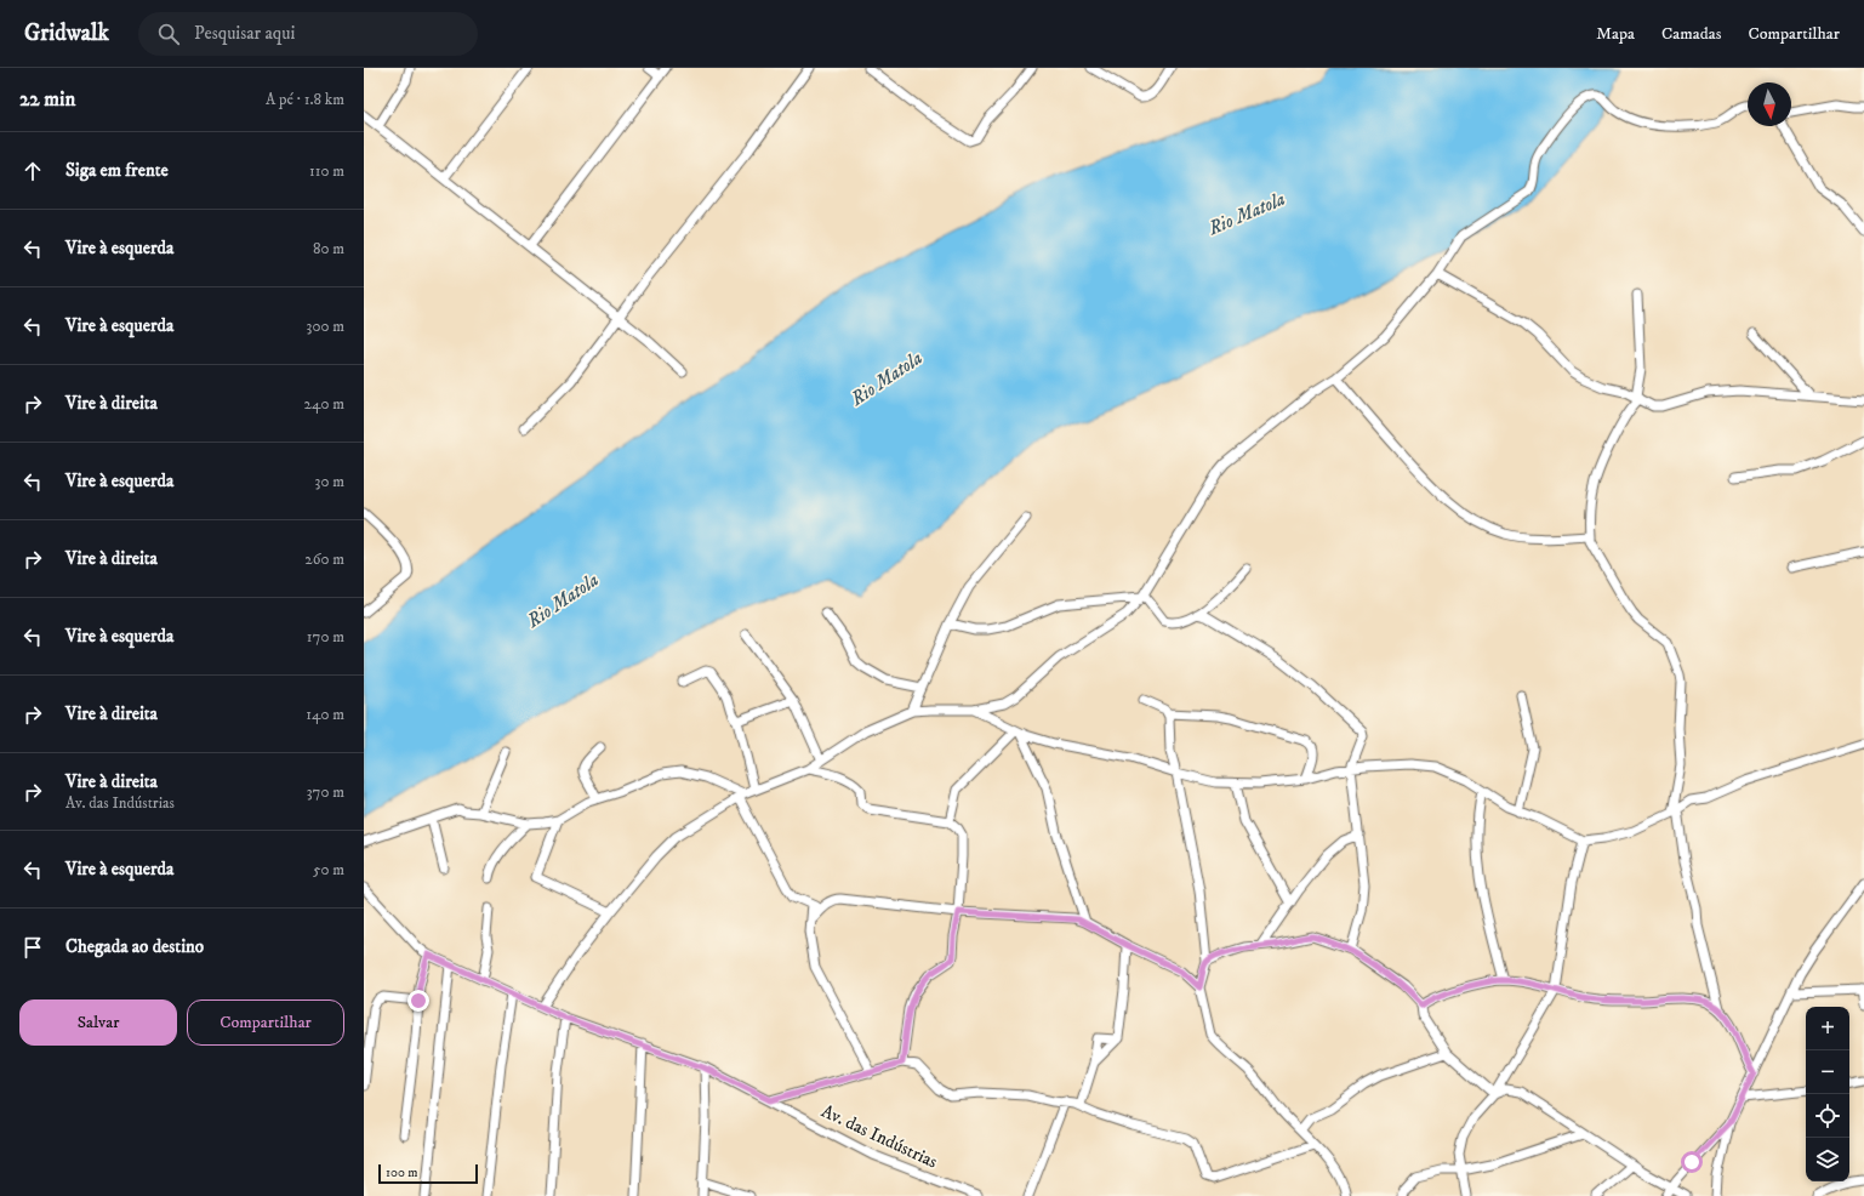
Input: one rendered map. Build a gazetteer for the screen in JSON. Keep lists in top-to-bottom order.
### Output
{
  "streets": {
    "street": ["Av. das Indústrias"]
  },
  "water": ["Rio Matola"],
  "scale_bar": "100 m",
  "north": "bottom",
  "page": {
    "header": "Gridwalk",
    "search": "Pesquisar aqui",
    "nav": ["Mapa", "Camadas", "Compartilhar"],
    "heading": ["22 min", "A pé · 1.8 km"],
    "list": [
      ["Siga em frente", "110 m"],
      ["Vire à esquerda", "80 m"],
      ["Vire à esquerda", "300 m"],
      ["Vire à direita", "240 m"],
      ["Vire à esquerda", "30 m"],
      ["Vire à direita", "260 m"],
      ["Vire à esquerda", "170 m"],
      ["Vire à direita", "140 m"],
      ["Vire à direita", "Av. das Indústrias", "370 m"],
      ["Vire à esquerda", "50 m"],
      "Chegada ao destino"
    ],
    "buttons": ["Salvar", "Compartilhar"],
    "map_buttons": ["+", "−"],
    "scale": "100 m"
  }
}
